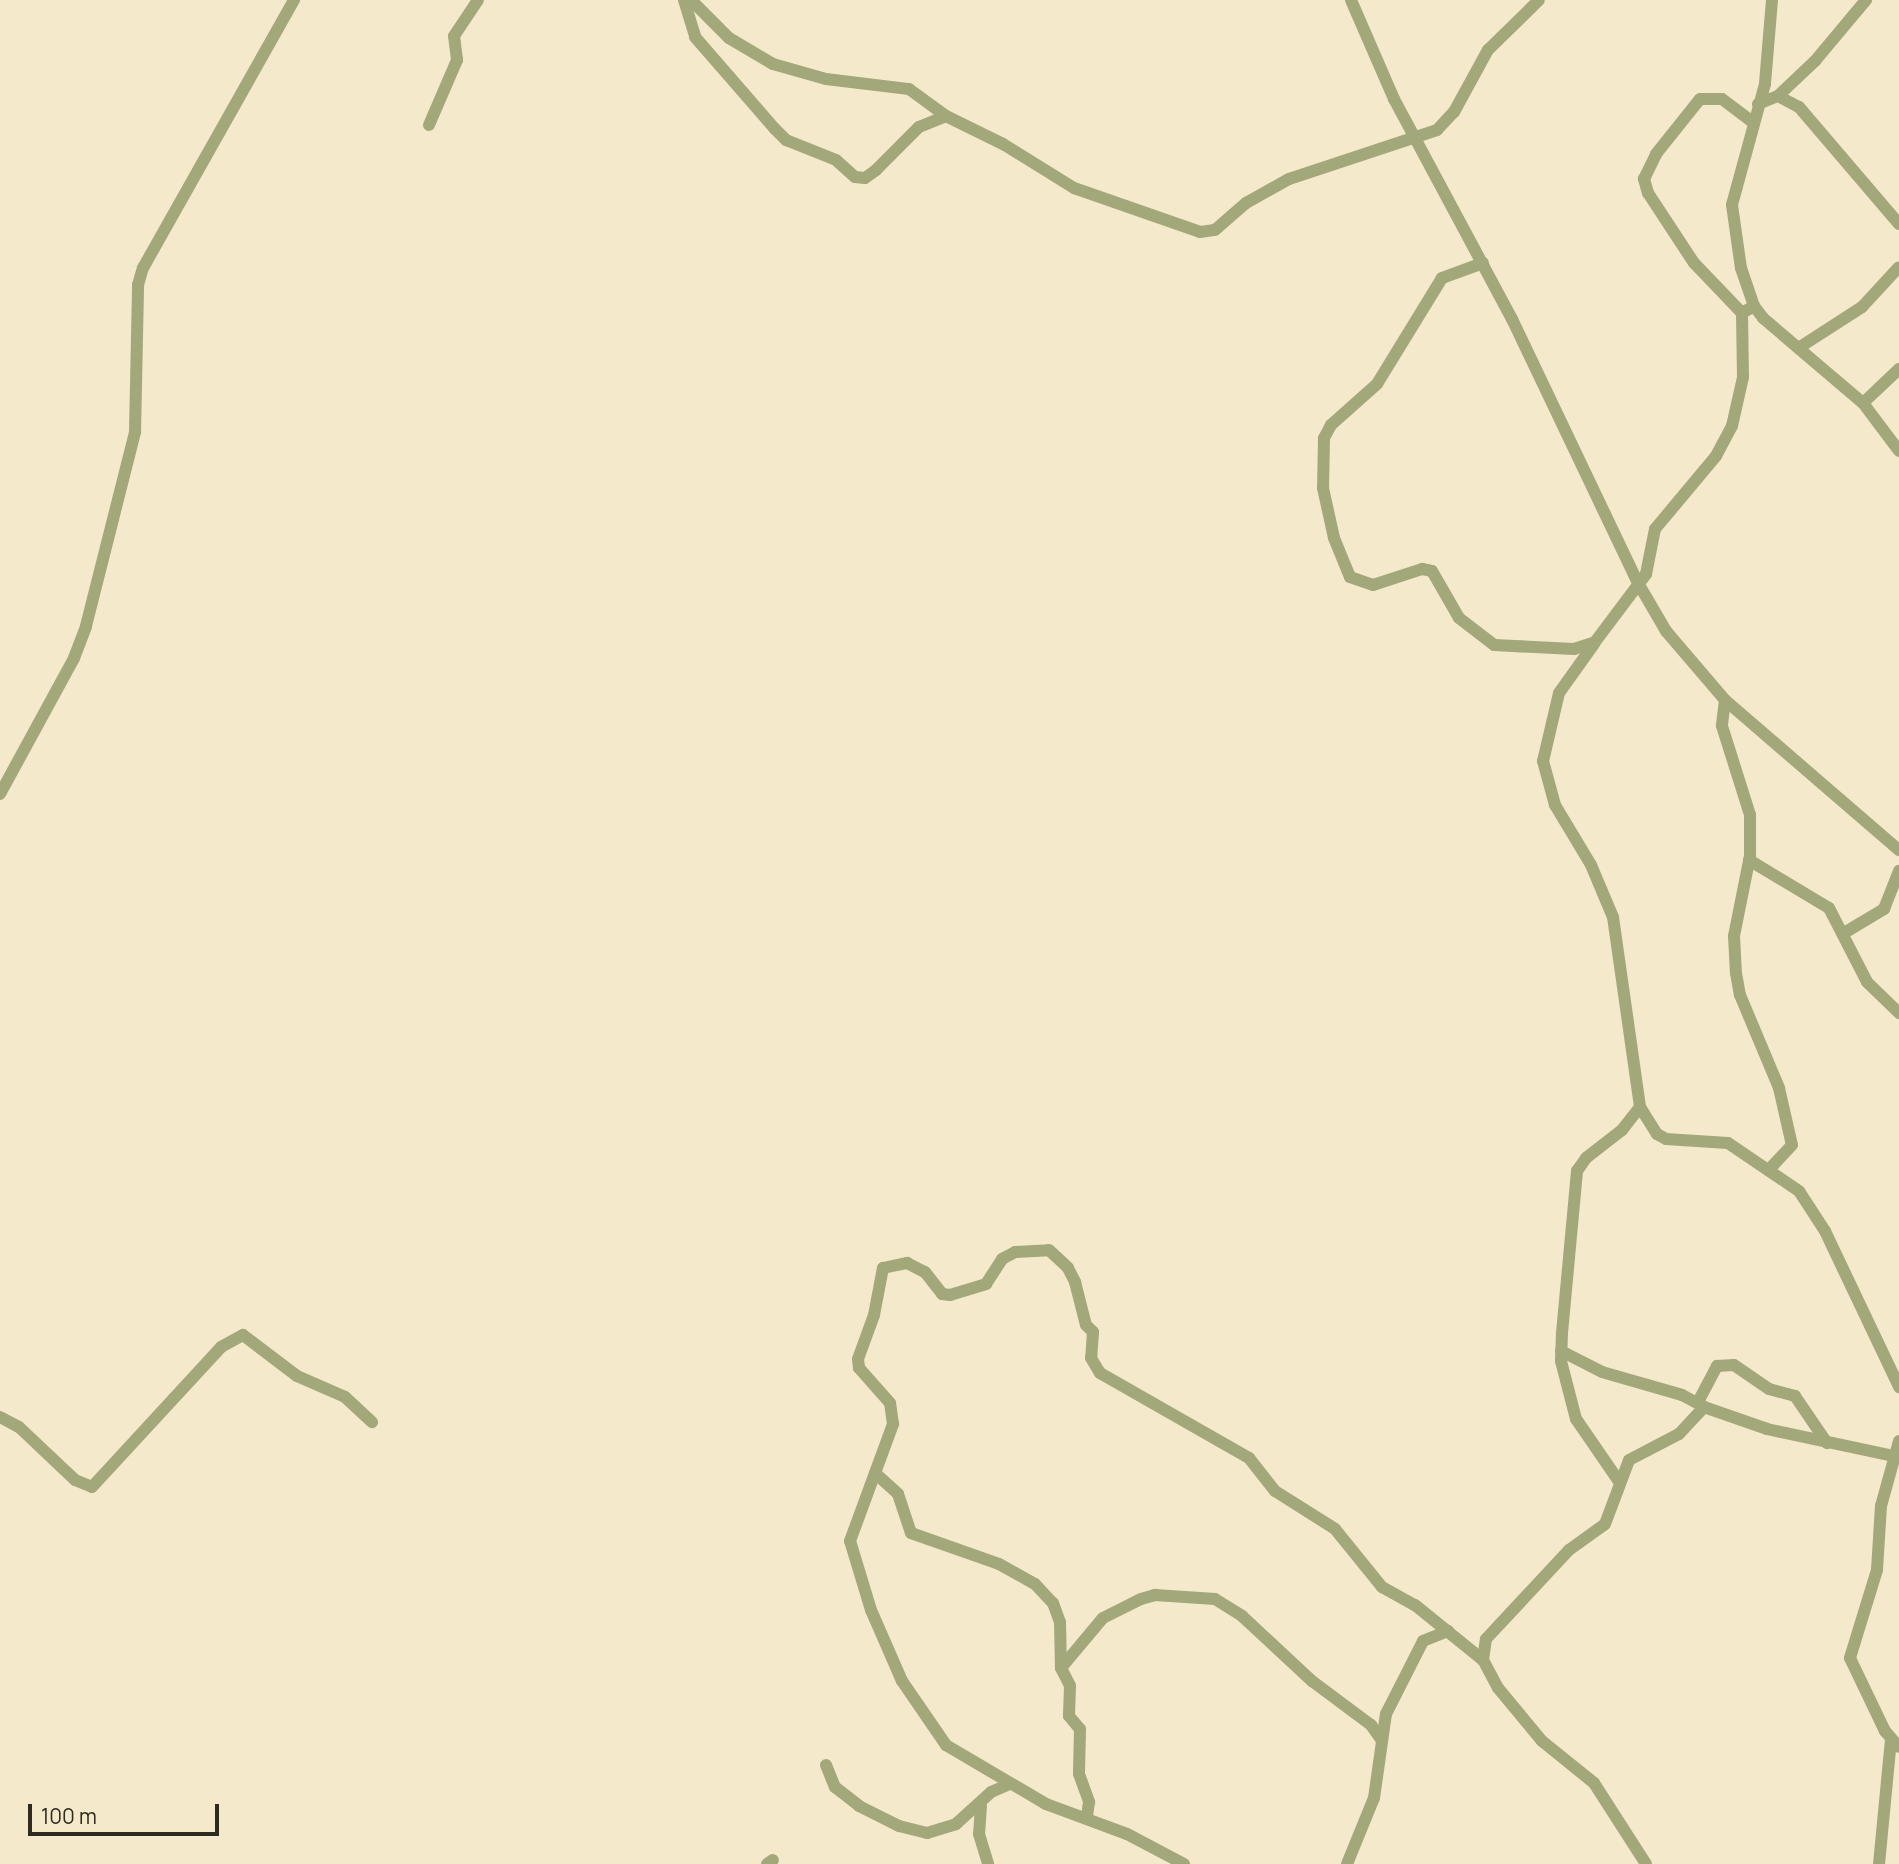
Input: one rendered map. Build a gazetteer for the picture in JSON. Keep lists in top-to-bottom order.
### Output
{
  "scale_bar": "100 m"
}
